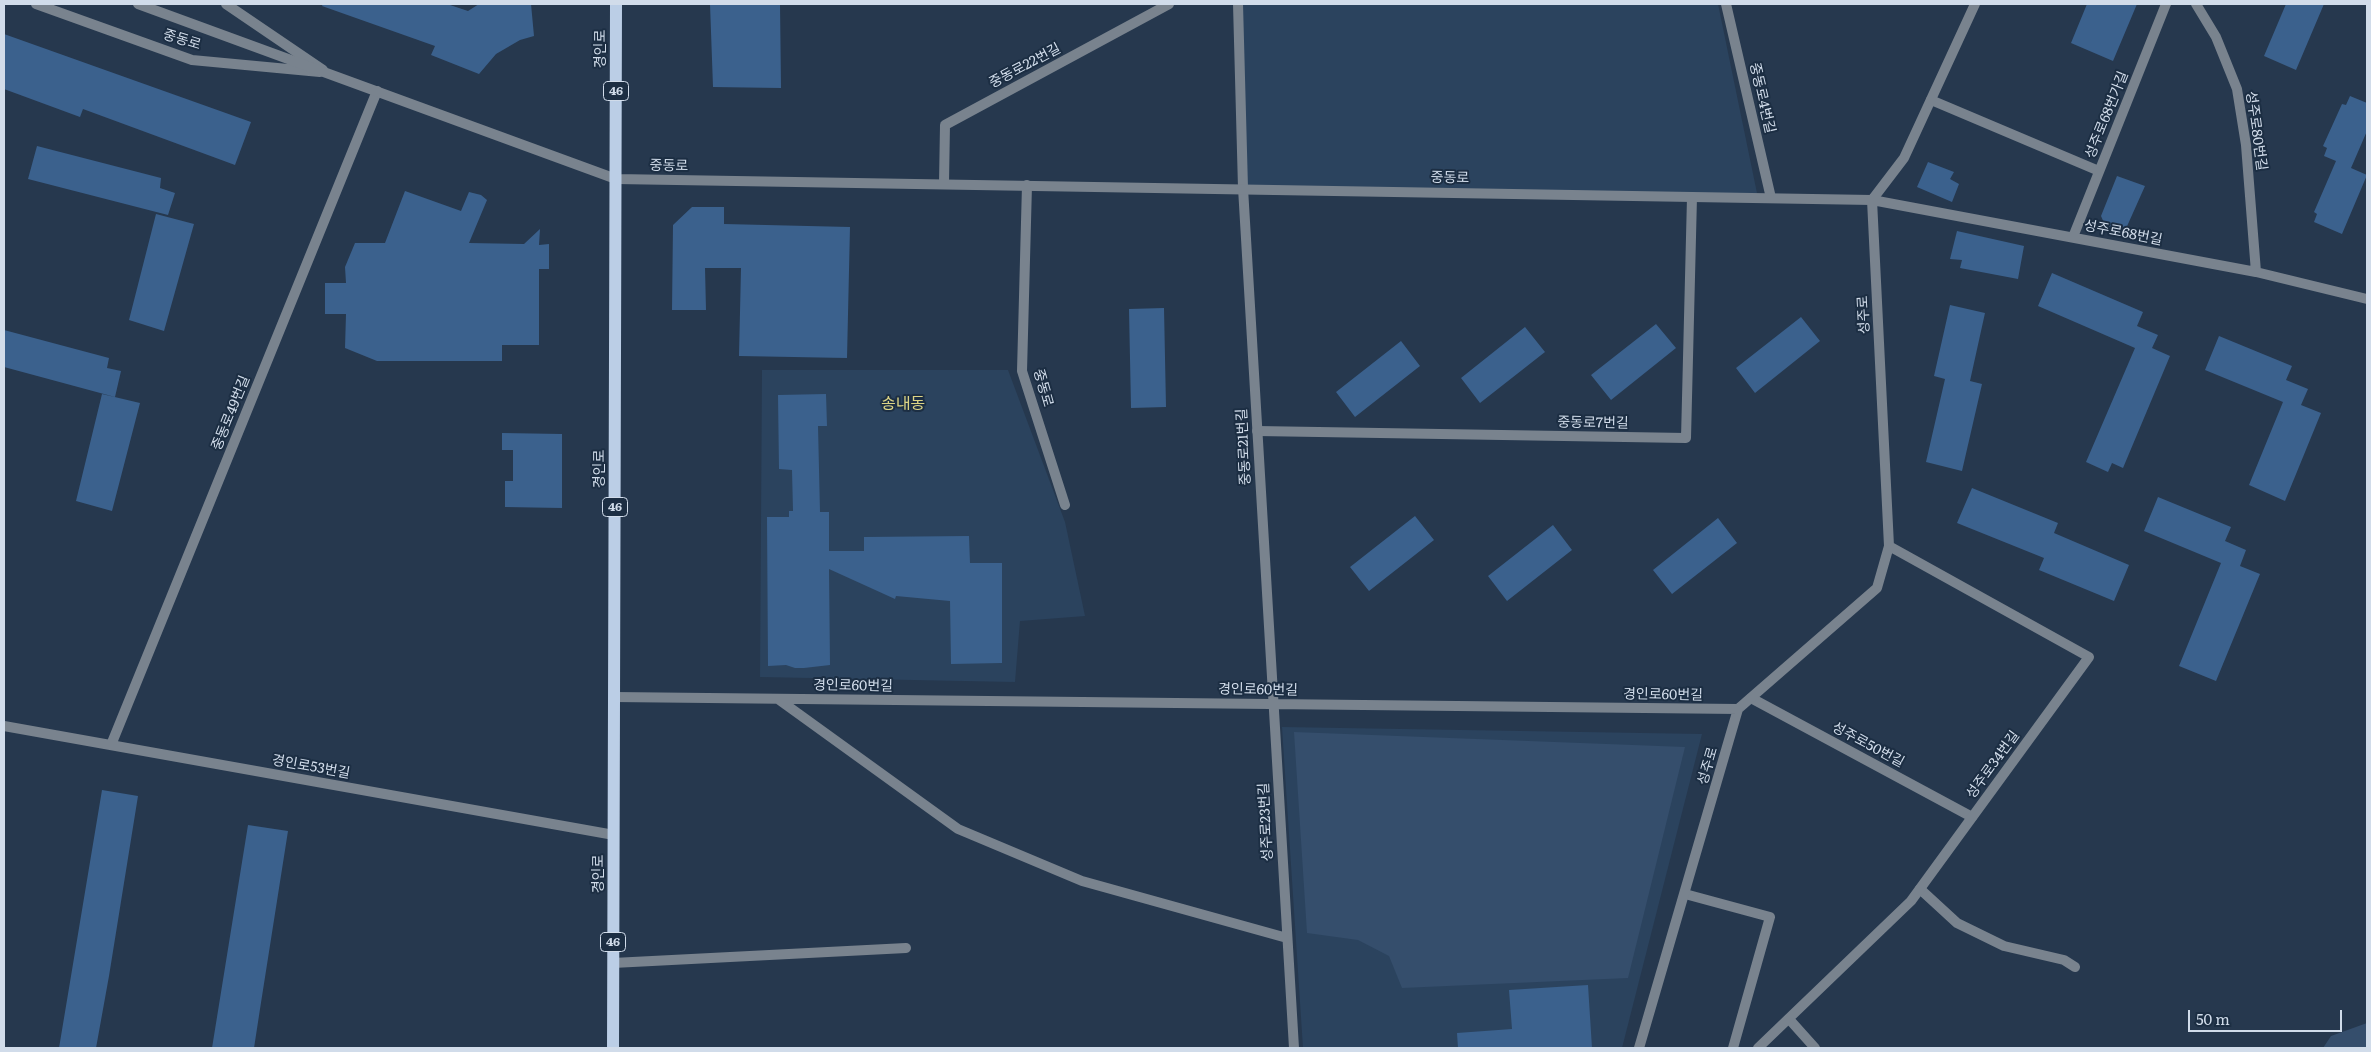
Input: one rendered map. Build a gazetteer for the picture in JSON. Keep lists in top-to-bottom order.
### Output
{
  "streets": {
    "main road": ["경인로", "46"],
    "street": [
      "중동로",
      "중동로22번길",
      "중동로4번길",
      "성주로68번가길",
      "성주로80번길",
      "성주로68번길",
      "성주로",
      "중동로49번길",
      "중동로7번길",
      "중동로21번길",
      "경인로60번길",
      "성주로50번길",
      "성주로34번길",
      "경인로53번길",
      "성주로23번길"
    ]
  },
  "crossings": [
    ["중동로", "경인로"],
    ["중동로", "중동로22번길"],
    ["중동로", "중동로4번길"],
    ["중동로", "성주로68번길"],
    ["중동로", "성주로"],
    ["중동로", "중동로49번길"],
    ["중동로", "중동로7번길"],
    ["중동로", "중동로21번길"],
    ["경인로", "경인로60번길"],
    ["경인로", "경인로53번길"],
    ["성주로68번가길", "성주로68번길"],
    ["성주로80번길", "성주로68번길"],
    ["성주로68번길", "성주로"],
    ["성주로", "경인로60번길"],
    ["성주로", "성주로50번길"],
    ["성주로", "성주로34번길"],
    ["중동로49번길", "경인로53번길"],
    ["중동로7번길", "중동로21번길"],
    ["중동로21번길", "경인로60번길"],
    ["중동로21번길", "성주로23번길"],
    ["경인로60번길", "성주로23번길"],
    ["성주로50번길", "성주로34번길"]
  ],
  "districts": ["송내동"],
  "scale_bar": "50 m"
}
